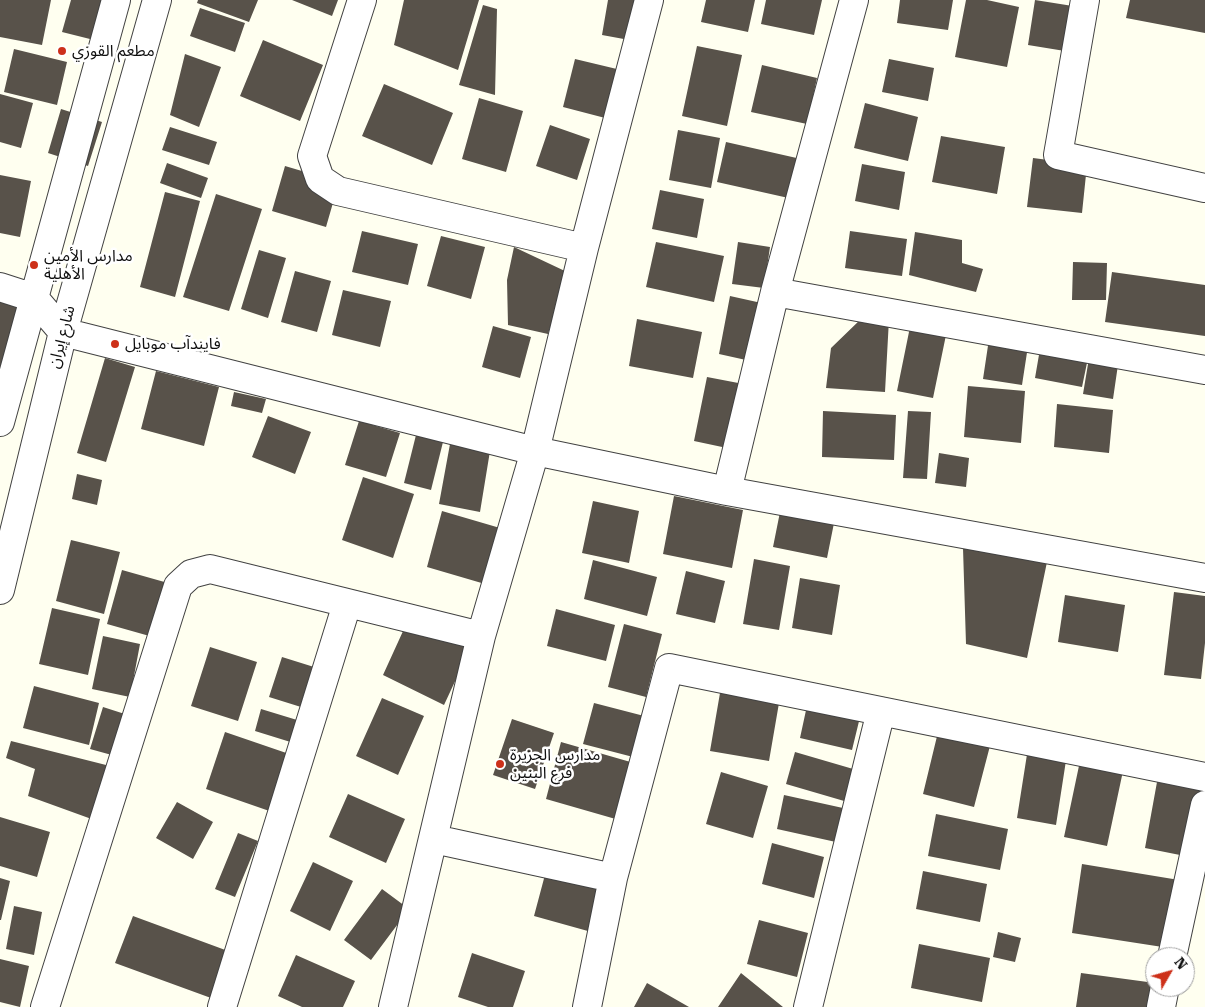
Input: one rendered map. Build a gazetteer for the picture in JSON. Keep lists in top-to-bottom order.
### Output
{
  "streets": {
    "street": ["شارع إيران"]
  },
  "places": [
    "مطعم القوزي",
    "مدارس الأمين الأهلية",
    "فايندآب موبايل",
    "مدارس الجزيرة فرع البنين"
  ],
  "north": "top right"
}
